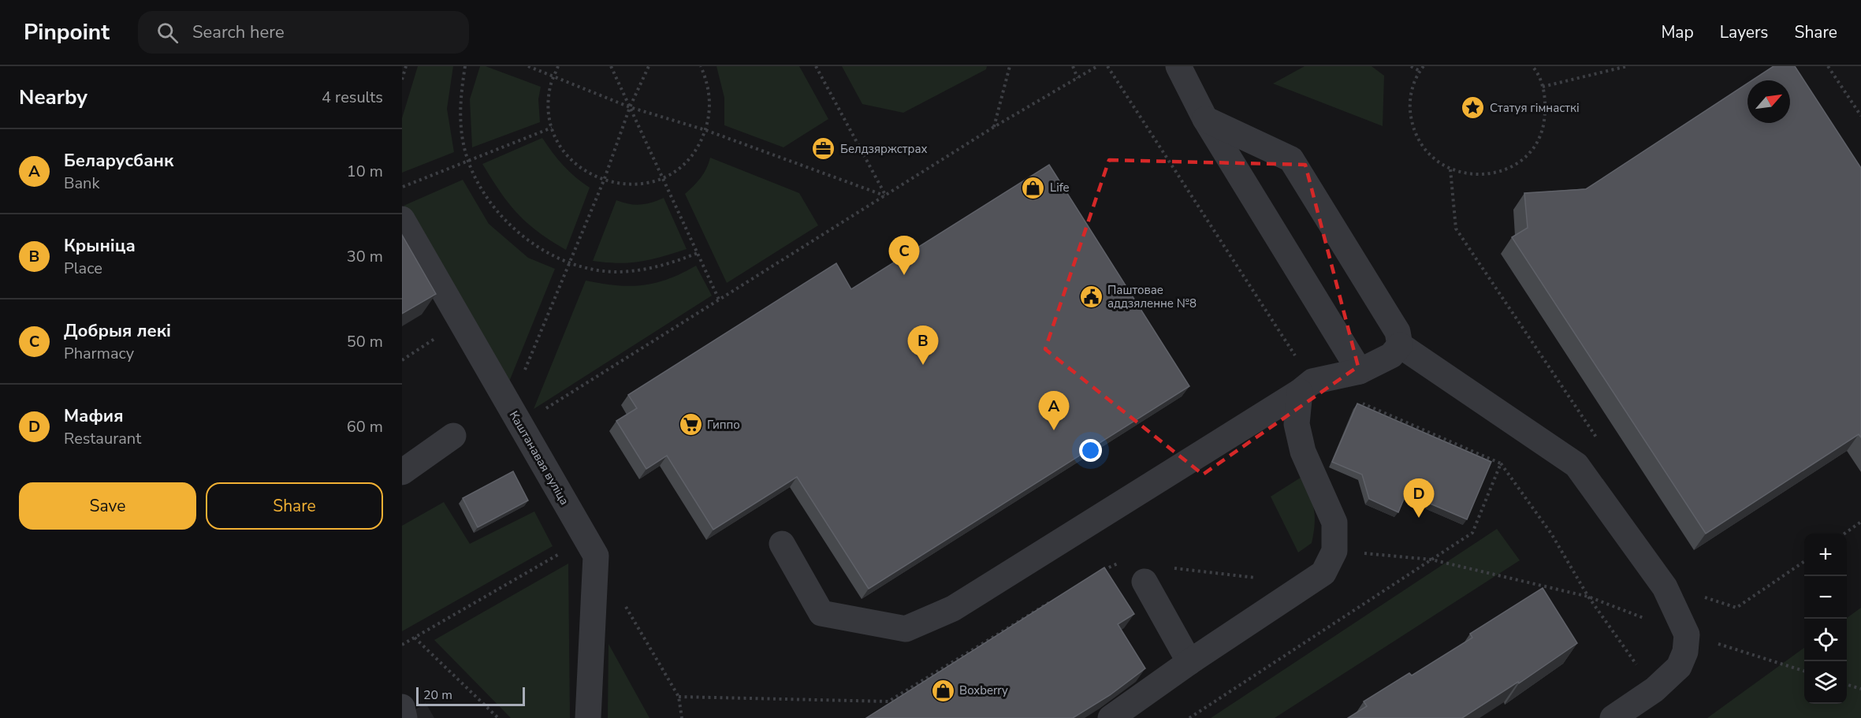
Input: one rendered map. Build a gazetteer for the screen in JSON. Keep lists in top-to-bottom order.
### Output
{
  "streets": {
    "street": ["Каштанавая вуліца"]
  },
  "places": {
    "place": ["Статуя гімнасткі"],
    "office": ["Белдзяржстрах"],
    "shop": ["Life", "Boxberry"],
    "public building": ["Паштовае аддзяленне №8"],
    "supermarket": ["Гиппо"]
  },
  "scale_bar": "20 m",
  "north": "top right",
  "page": {
    "header": "Pinpoint",
    "search": "Search here",
    "nav": ["Map", "Layers", "Share"],
    "heading": ["Nearby", "4 results"],
    "list": [
      {
        "mark": "A",
        "name": "Беларусбанк",
        "note": "Bank",
        "value": "10 m"
      },
      {
        "mark": "B",
        "name": "Крыніца",
        "note": "Place",
        "value": "30 m"
      },
      {
        "mark": "C",
        "name": "Добрыя лекі",
        "note": "Pharmacy",
        "value": "50 m"
      },
      {
        "mark": "D",
        "name": "Мафия",
        "note": "Restaurant",
        "value": "60 m"
      }
    ],
    "pins": [
      "C",
      "B",
      "A",
      "D"
    ],
    "buttons": ["Save", "Share"],
    "map_buttons": ["+", "−"],
    "scale": "20 m"
  }
}
